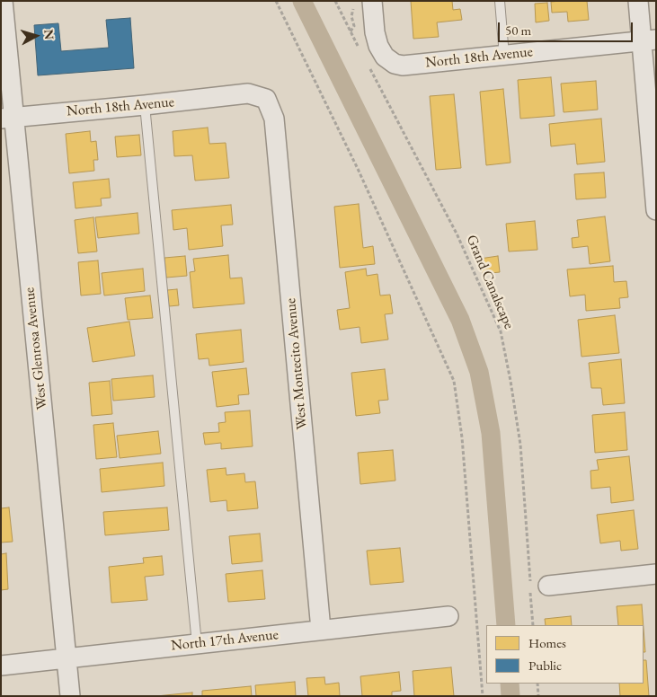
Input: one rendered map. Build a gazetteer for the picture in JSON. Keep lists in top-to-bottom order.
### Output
{
  "streets": {
    "street": [
      "North 18th Avenue",
      "West Glenrosa Avenue",
      "West Montecito Avenue",
      "North 17th Avenue"
    ],
    "path": ["Grand Canalscape"]
  },
  "crossings": [
    ["North 18th Avenue", "West Glenrosa Avenue"],
    ["North 18th Avenue", "West Montecito Avenue"],
    ["West Glenrosa Avenue", "North 17th Avenue"],
    ["West Montecito Avenue", "North 17th Avenue"]
  ],
  "legend": ["Homes", "Public"],
  "scale_bar": "50 m",
  "north": "right"
}
